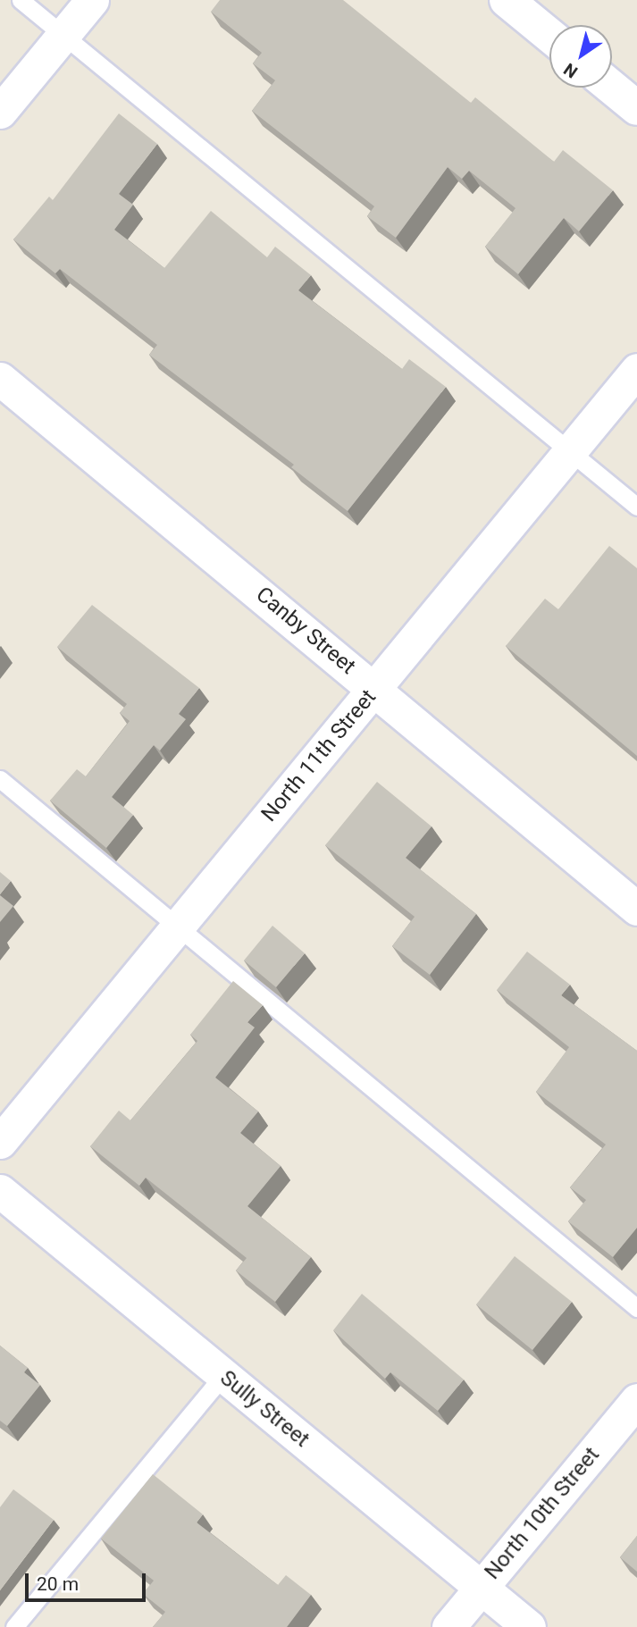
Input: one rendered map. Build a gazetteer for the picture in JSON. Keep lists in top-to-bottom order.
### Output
{
  "streets": {
    "street": [
      "Canby Street",
      "North 11th Street",
      "Sully Street",
      "North 10th Street"
    ]
  },
  "crossings": [
    ["Canby Street", "North 11th Street"],
    ["Sully Street", "North 10th Street"]
  ],
  "scale_bar": "20 m",
  "north": "bottom left"
}
